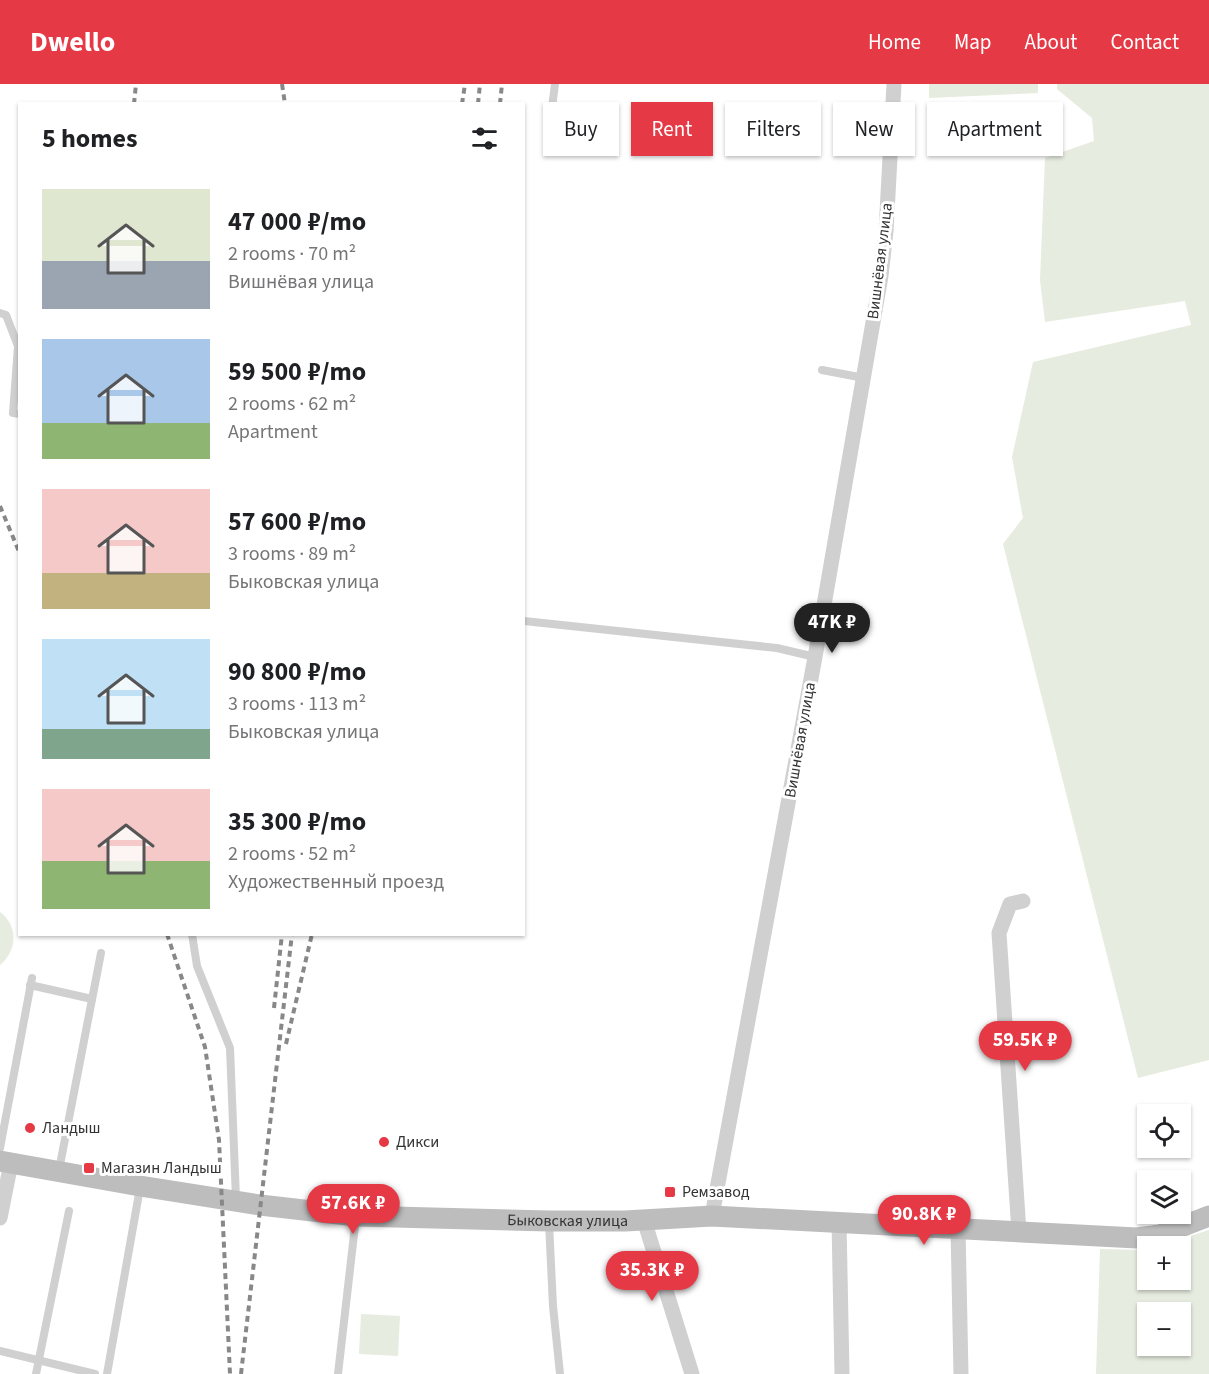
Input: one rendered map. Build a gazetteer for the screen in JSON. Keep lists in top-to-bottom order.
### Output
{
  "streets": {
    "street": ["Вишнёвая улица", "Быковская улица"]
  },
  "crossings": [
    ["Вишнёвая улица", "Быковская улица"]
  ],
  "places": {
    "other": ["Ландыш", "Дикси"],
    "transit": ["Магазин Ландыш", "Ремзавод"]
  },
  "page": {
    "header": "Dwello",
    "nav": [
      "Home",
      "Map",
      "About",
      "Contact"
    ],
    "chip": [
      "Buy",
      "Rent",
      "Filters",
      "New",
      "Apartment"
    ],
    "heading": "5 homes",
    "list": [
      {
        "name": "47 000 ₽/mo",
        "note": "2 rooms · 70 m² · Вишнёвая улица"
      },
      {
        "name": "59 500 ₽/mo",
        "note": "2 rooms · 62 m² · Apartment"
      },
      {
        "name": "57 600 ₽/mo",
        "note": "3 rooms · 89 m² · Быковская улица"
      },
      {
        "name": "90 800 ₽/mo",
        "note": "3 rooms · 113 m² · Быковская улица"
      },
      {
        "name": "35 300 ₽/mo",
        "note": "2 rooms · 52 m² · Художественный проезд"
      }
    ],
    "price": [
      "47K ₽",
      "59.5K ₽",
      "57.6K ₽",
      "90.8K ₽",
      "35.3K ₽"
    ],
    "map_buttons": ["+", "−"]
  }
}
